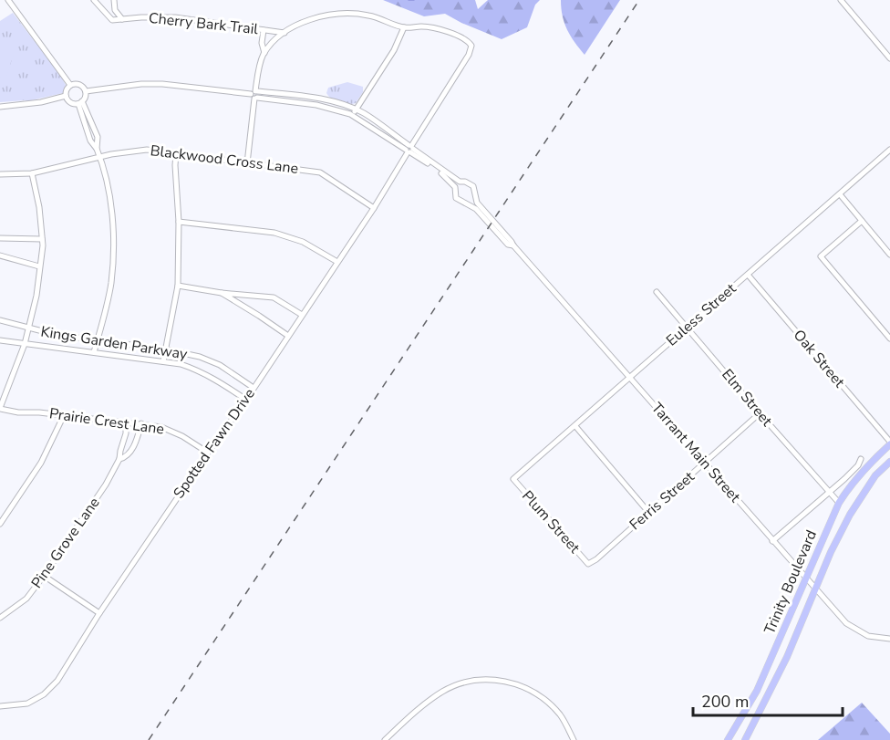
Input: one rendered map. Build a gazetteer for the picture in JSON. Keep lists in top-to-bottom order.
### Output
{
  "streets": {
    "main road": ["Trinity Boulevard"],
    "street": [
      "Cherry Bark Trail",
      "Blackwood Cross Lane",
      "Euless Street",
      "Kings Garden Parkway",
      "Oak Street",
      "Elm Street",
      "Prairie Crest Lane",
      "Spotted Fawn Drive",
      "Tarrant Main Street",
      "Ferris Street",
      "Plum Street",
      "Pine Grove Lane"
    ]
  },
  "crossings": [
    ["Blackwood Cross Lane", "Spotted Fawn Drive"],
    ["Euless Street", "Oak Street"],
    ["Euless Street", "Elm Street"],
    ["Euless Street", "Tarrant Main Street"],
    ["Euless Street", "Plum Street"],
    ["Kings Garden Parkway", "Spotted Fawn Drive"],
    ["Oak Street", "Trinity Boulevard"],
    ["Elm Street", "Ferris Street"],
    ["Elm Street", "Trinity Boulevard"],
    ["Prairie Crest Lane", "Spotted Fawn Drive"],
    ["Prairie Crest Lane", "Pine Grove Lane"],
    ["Tarrant Main Street", "Ferris Street"],
    ["Tarrant Main Street", "Trinity Boulevard"],
    ["Ferris Street", "Plum Street"]
  ],
  "scale_bar": "200 m"
}
